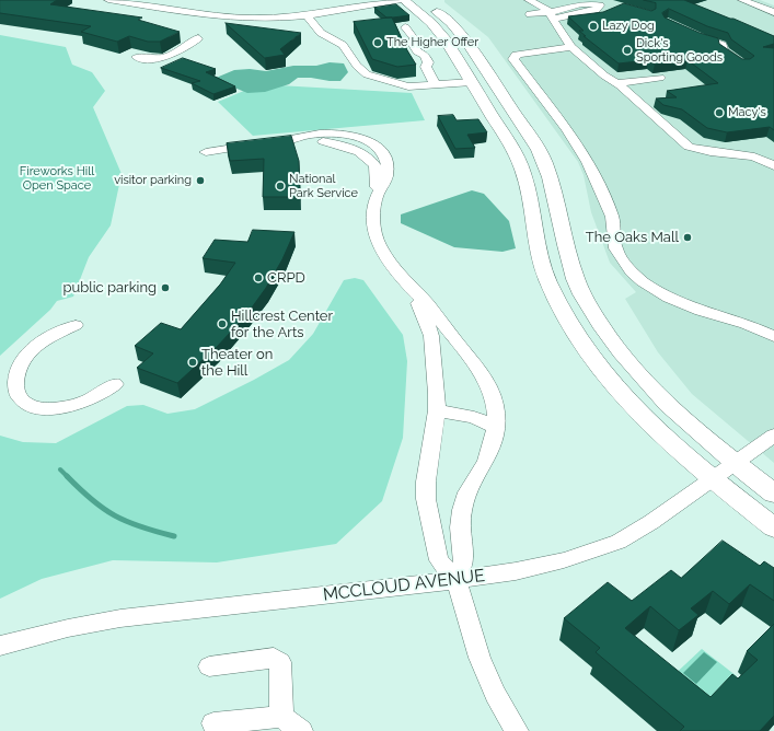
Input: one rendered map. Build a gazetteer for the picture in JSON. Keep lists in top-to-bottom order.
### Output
{
  "streets": {
    "street": ["MCCLOUD AVENUE"]
  },
  "parks": ["Fireworks Hill Open Space"],
  "places": [
    "Lazy Dog",
    "The Higher Offer",
    "Dick's Sporting Goods",
    "Macy's",
    "visitor parking",
    "National Park Service",
    "The Oaks Mall",
    "CRPD",
    "public parking",
    "Hillcrest Center for the Arts",
    "Theater on the Hill"
  ]
}
